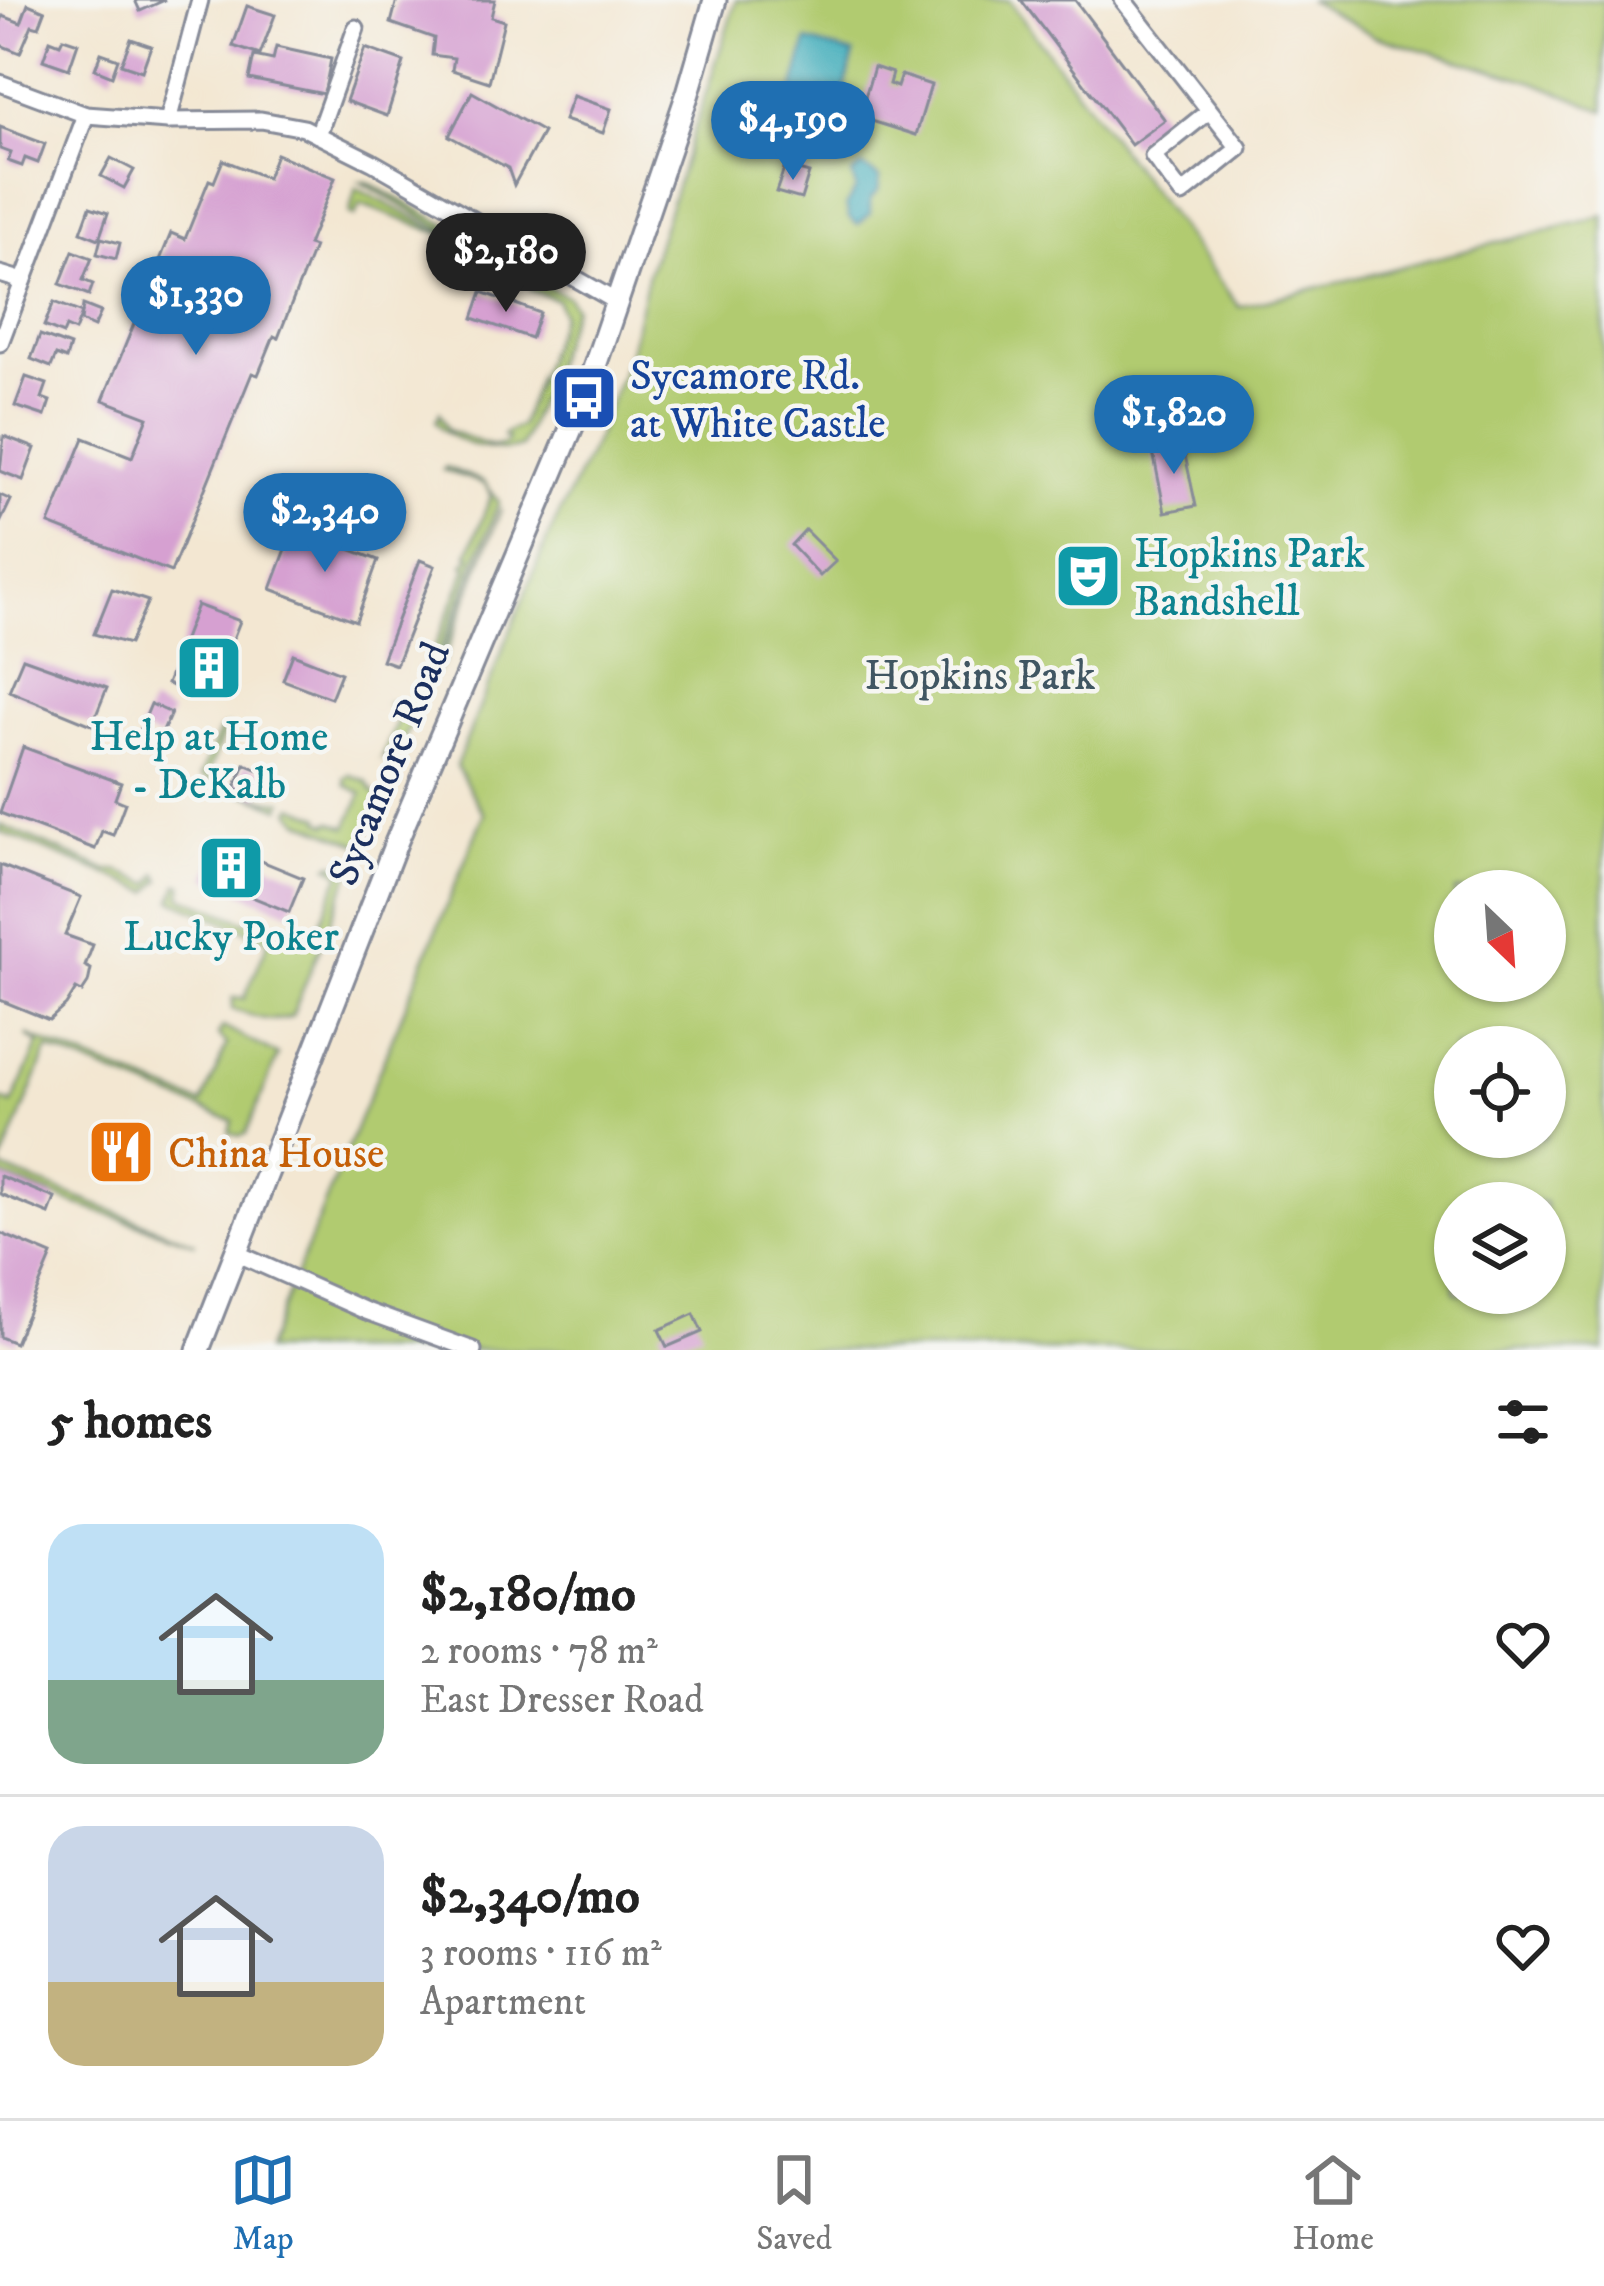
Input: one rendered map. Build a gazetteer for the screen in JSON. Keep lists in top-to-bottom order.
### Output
{
  "streets": {
    "main road": ["Sycamore Road"]
  },
  "parks": ["Hopkins Park"],
  "places": {
    "bus stop": ["Sycamore Rd. at White Castle"],
    "theatre": ["Hopkins Park Bandshell"],
    "building": ["Help at Home - DeKalb", "Lucky Poker"],
    "restaurant": ["China House"]
  },
  "north": "bottom right",
  "page": {
    "price": [
      "$4,190",
      "$2,180",
      "$1,330",
      "$1,820",
      "$2,340"
    ],
    "heading": "5 homes",
    "list": [
      {
        "name": "$2,180/mo",
        "note": "2 rooms · 78 m² · East Dresser Road"
      },
      {
        "name": "$2,340/mo",
        "note": "3 rooms · 116 m² · Apartment"
      }
    ],
    "tabs": ["Map", "Saved", "Home"]
  }
}
